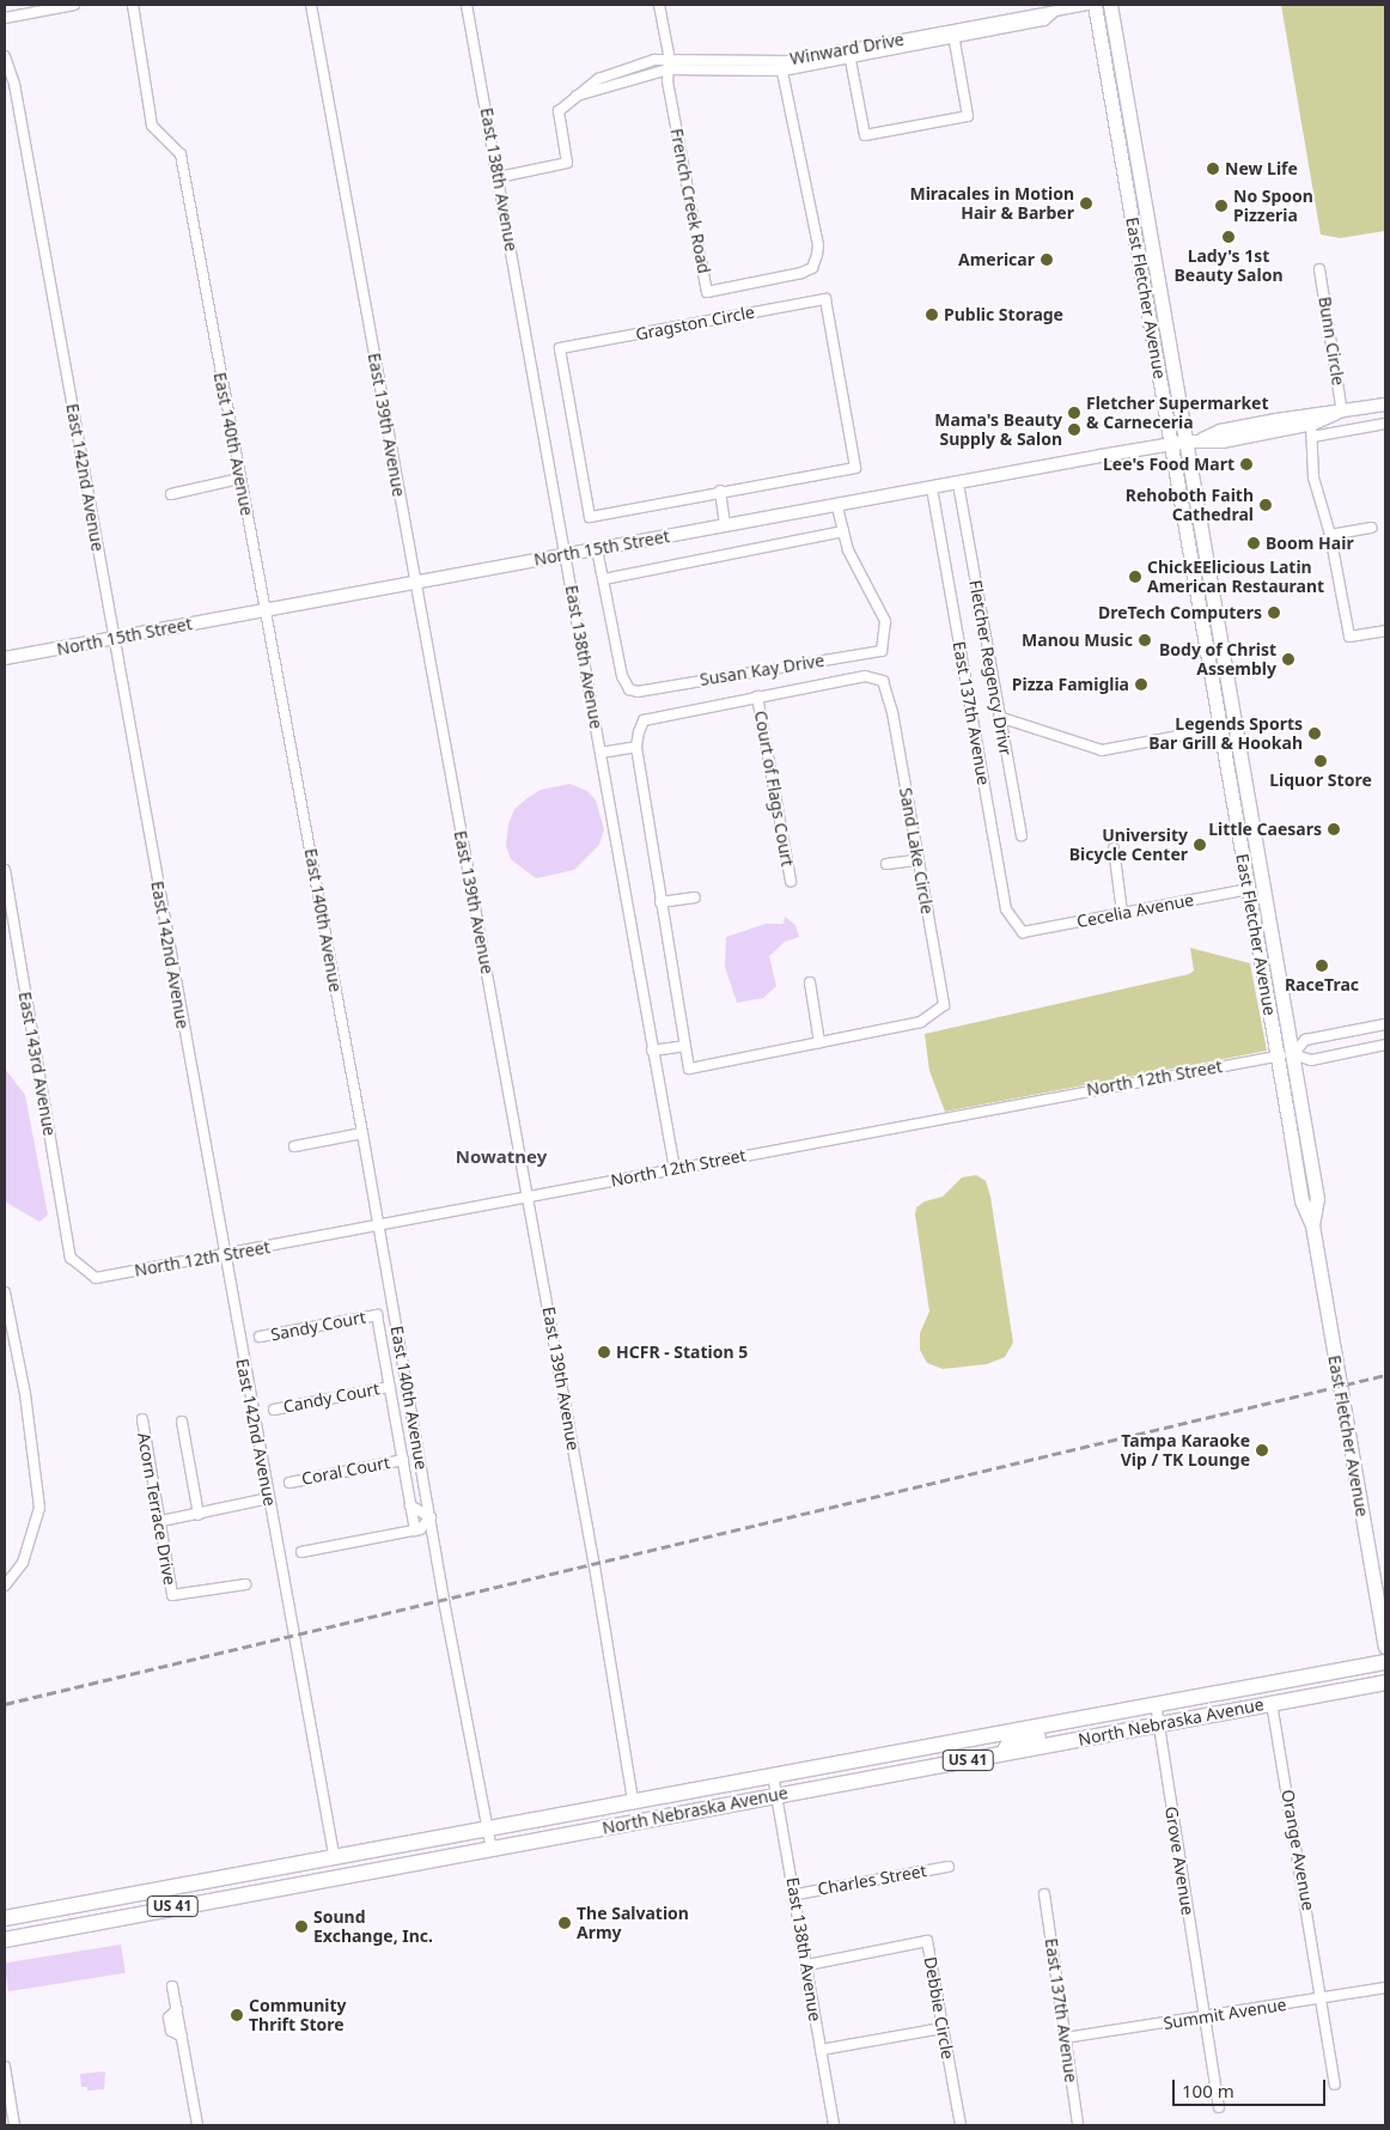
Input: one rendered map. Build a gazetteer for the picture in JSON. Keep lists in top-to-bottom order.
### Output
{
  "streets": {
    "main road": ["East Fletcher Avenue", "North Nebraska Avenue", "US 41"],
    "street": [
      "Winward Drive",
      "East 138th Avenue",
      "French Creek Road",
      "Gragston Circle",
      "Bunn Circle",
      "East 139th Avenue",
      "East 140th Avenue",
      "East 142nd Avenue",
      "North 15th Street",
      "Fletcher Regency Drivr",
      "Susan Kay Drive",
      "East 137th Avenue",
      "Court of Flags Court",
      "Sand Lake Circle",
      "Cecelia Avenue",
      "East 143rd Avenue",
      "North 12th Street",
      "Sandy Court",
      "Candy Court",
      "Coral Court",
      "Acorn Terrace Drive",
      "Orange Avenue",
      "Grove Avenue",
      "Charles Street",
      "Debbie Circle",
      "Summit Avenue"
    ]
  },
  "crossings": [
    ["Winward Drive", "East 138th Avenue"],
    ["Winward Drive", "French Creek Road"],
    ["East 138th Avenue", "North 15th Street"],
    ["East 138th Avenue", "North 12th Street"],
    ["East 138th Avenue", "North Nebraska Avenue"],
    ["East 138th Avenue", "Charles Street"],
    ["East 138th Avenue", "Debbie Circle"],
    ["East Fletcher Avenue", "North 15th Street"],
    ["East Fletcher Avenue", "Cecelia Avenue"],
    ["East Fletcher Avenue", "North 12th Street"],
    ["Bunn Circle", "North 15th Street"],
    ["East 139th Avenue", "North 15th Street"],
    ["East 139th Avenue", "North 12th Street"],
    ["East 139th Avenue", "North Nebraska Avenue"],
    ["East 140th Avenue", "North 15th Street"],
    ["East 140th Avenue", "North 12th Street"],
    ["East 140th Avenue", "North Nebraska Avenue"],
    ["East 142nd Avenue", "North 15th Street"],
    ["East 142nd Avenue", "North 12th Street"],
    ["East 142nd Avenue", "North Nebraska Avenue"],
    ["North 15th Street", "Fletcher Regency Drivr"],
    ["North 15th Street", "Susan Kay Drive"],
    ["North 15th Street", "East 137th Avenue"],
    ["East 137th Avenue", "Cecelia Avenue"],
    ["East 137th Avenue", "Summit Avenue"],
    ["Court of Flags Court", "Sand Lake Circle"],
    ["East 143rd Avenue", "North 12th Street"],
    ["Sandy Court", "Candy Court"],
    ["North Nebraska Avenue", "Orange Avenue"],
    ["North Nebraska Avenue", "Grove Avenue"],
    ["Orange Avenue", "Summit Avenue"],
    ["Grove Avenue", "Summit Avenue"]
  ],
  "districts": ["Nowatney"],
  "places": [
    "New Life",
    "Miracales in Motion Hair & Barber",
    "No Spoon Pizzeria",
    "Lady's 1st Beauty Salon",
    "Americar",
    "Public Storage",
    "Fletcher Supermarket & Carneceria",
    "Mama's Beauty Supply & Salon",
    "Lee's Food Mart",
    "Rehoboth Faith Cathedral",
    "Boom Hair",
    "ChickEElicious Latin American Restaurant",
    "DreTech Computers",
    "Manou Music",
    "Body of Christ Assembly",
    "Pizza Famiglia",
    "Legends Sports Bar Grill & Hookah",
    "Liquor Store",
    "Little Caesars",
    "University Bicycle Center",
    "RaceTrac",
    "HCFR - Station 5",
    "Tampa Karaoke Vip / TK Lounge",
    "The Salvation Army",
    "Sound Exchange, Inc.",
    "Community Thrift Store"
  ],
  "scale_bar": "100 m"
}
